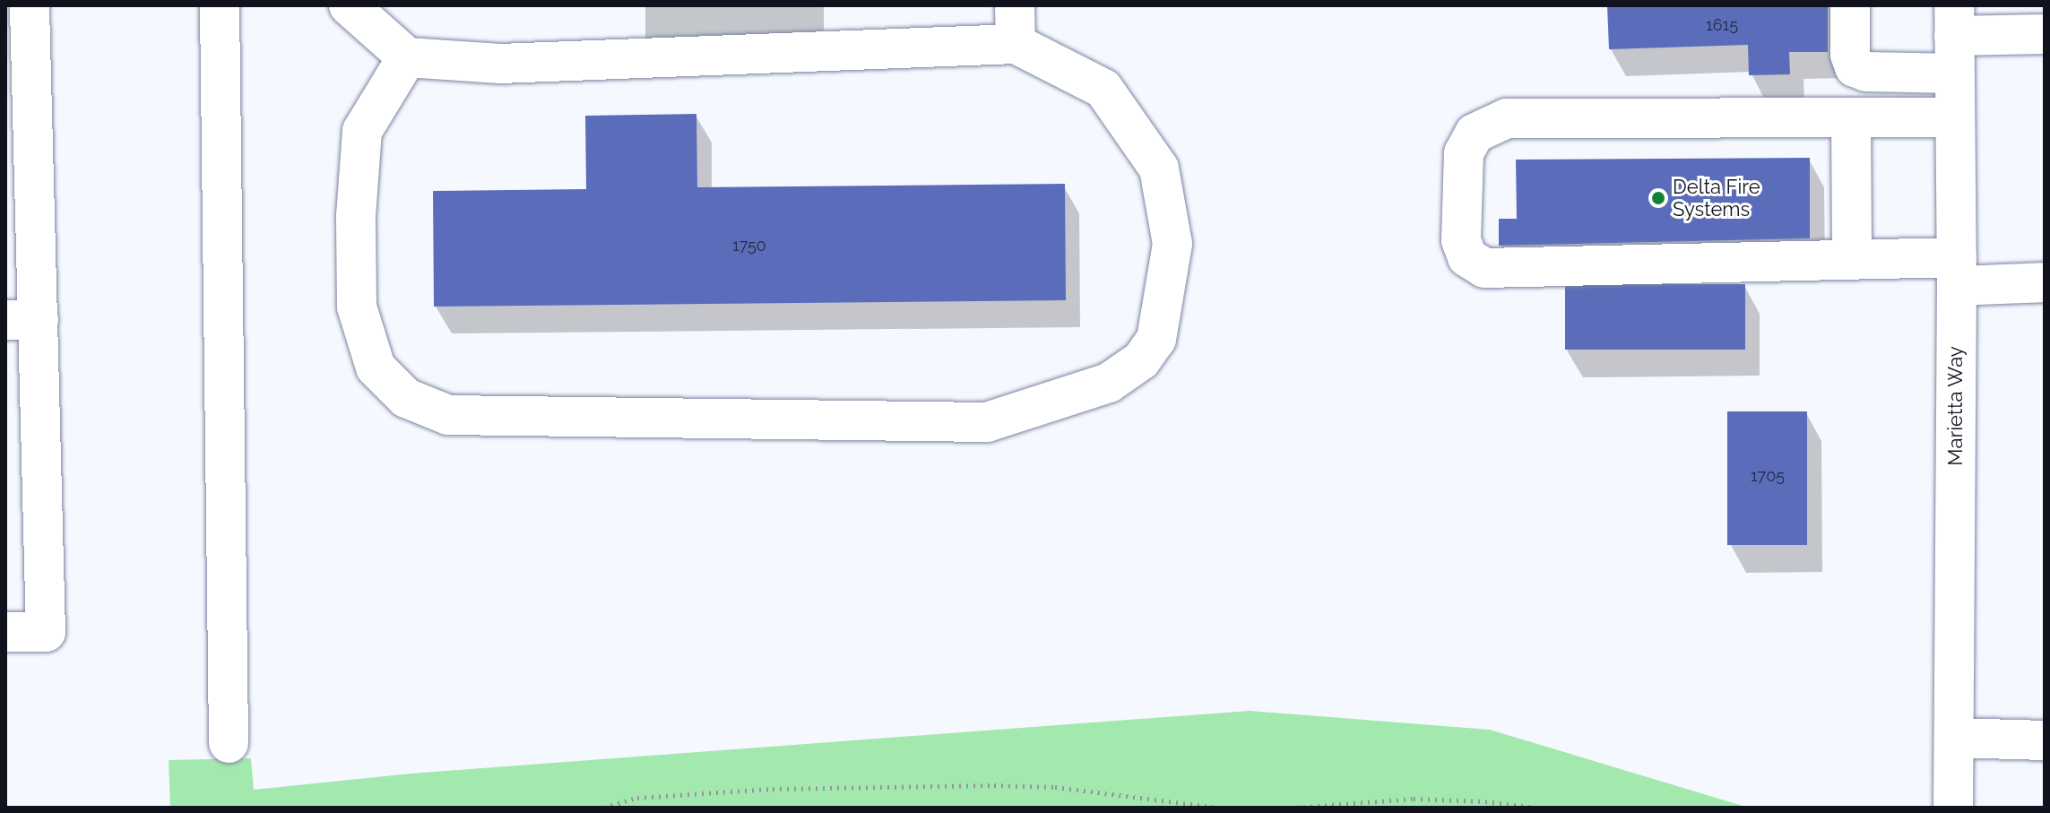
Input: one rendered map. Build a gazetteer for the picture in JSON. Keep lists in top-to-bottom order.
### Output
{
  "streets": {
    "street": ["Marietta Way"]
  },
  "places": ["Delta Fire Systems"],
  "house_numbers": ["1615", "1750", "1705"]
}
